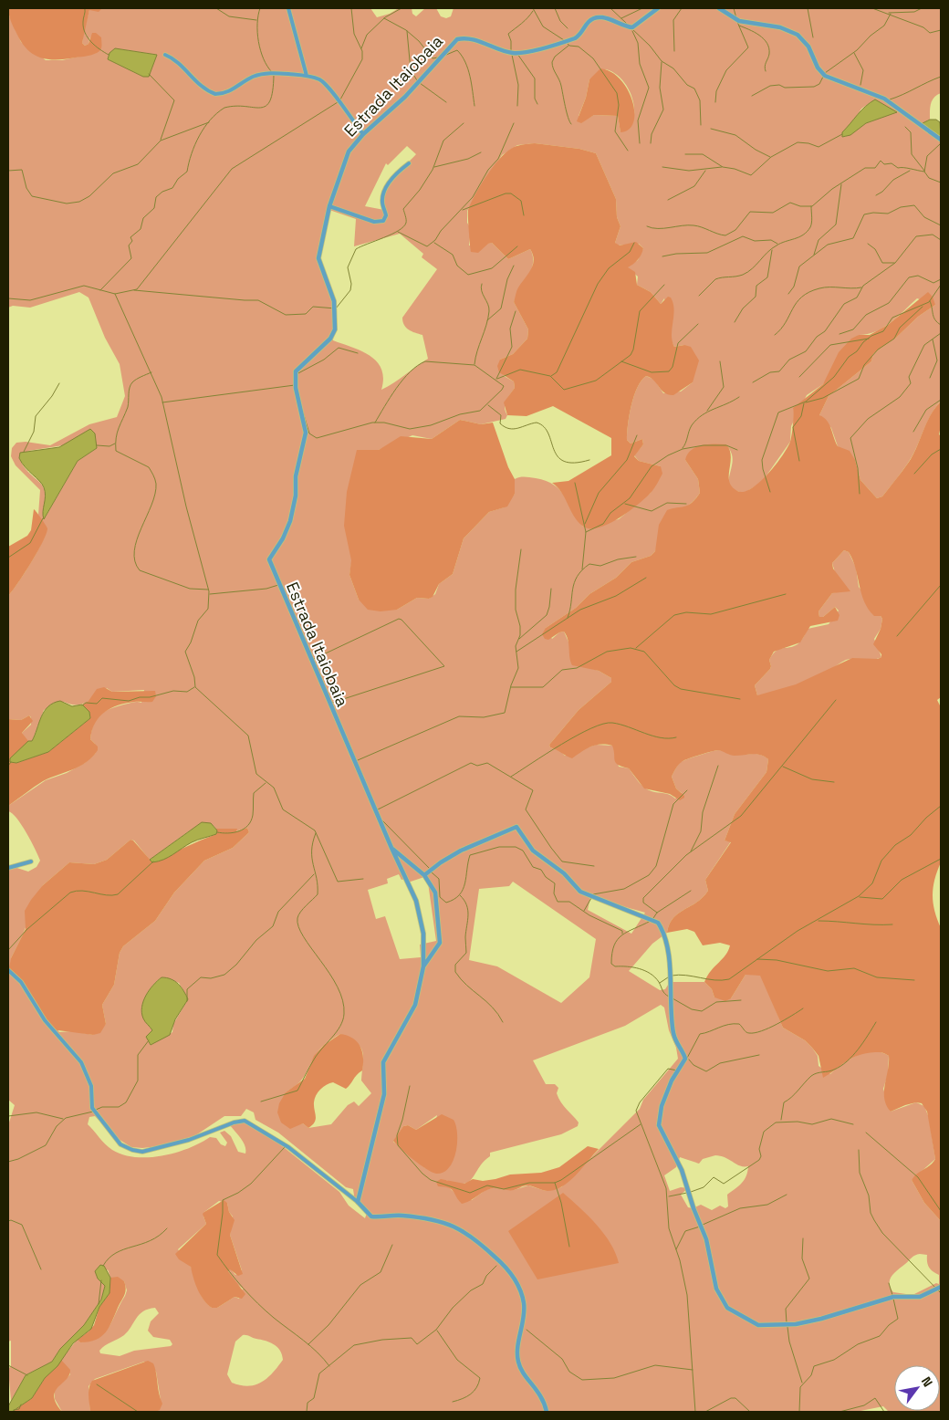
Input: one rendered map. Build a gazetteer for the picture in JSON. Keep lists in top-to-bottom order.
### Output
{
  "streets": {
    "street": ["Estrada Itaiobaia"]
  },
  "north": "top right"
}
